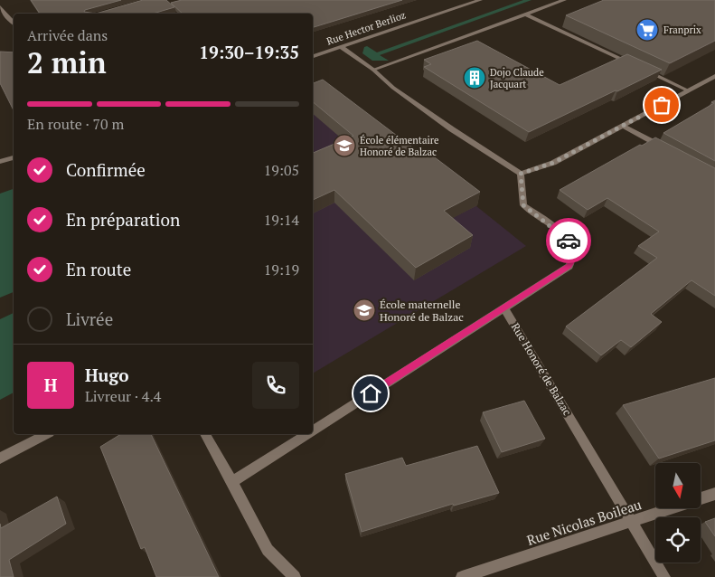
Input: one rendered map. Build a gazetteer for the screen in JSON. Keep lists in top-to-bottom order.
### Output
{
  "streets": {
    "street": ["Rue Hector Berlioz", "Rue Honoré de Balzac", "Rue Nicolas Boileau"]
  },
  "crossings": [
    ["Rue Honoré de Balzac", "Rue Nicolas Boileau"]
  ],
  "places": {
    "supermarket": ["Franprix"],
    "building": ["Dojo Claude Jacquart"],
    "school or university": ["École élémentaire Honoré de Balzac", "École maternelle Honoré de Balzac"]
  },
  "north": "bottom",
  "page": {
    "heading": ["2 min", "Arrivée dans", "19:30–19:35"],
    "panel": ["Hugo", "Livreur · 4.4"],
    "bar": "En route · 70 m",
    "list": [
      ["Confirmée", "19:05"],
      ["En préparation", "19:14"],
      ["En route", "19:19"],
      "Livrée"
    ],
    "round": "H"
  }
}
